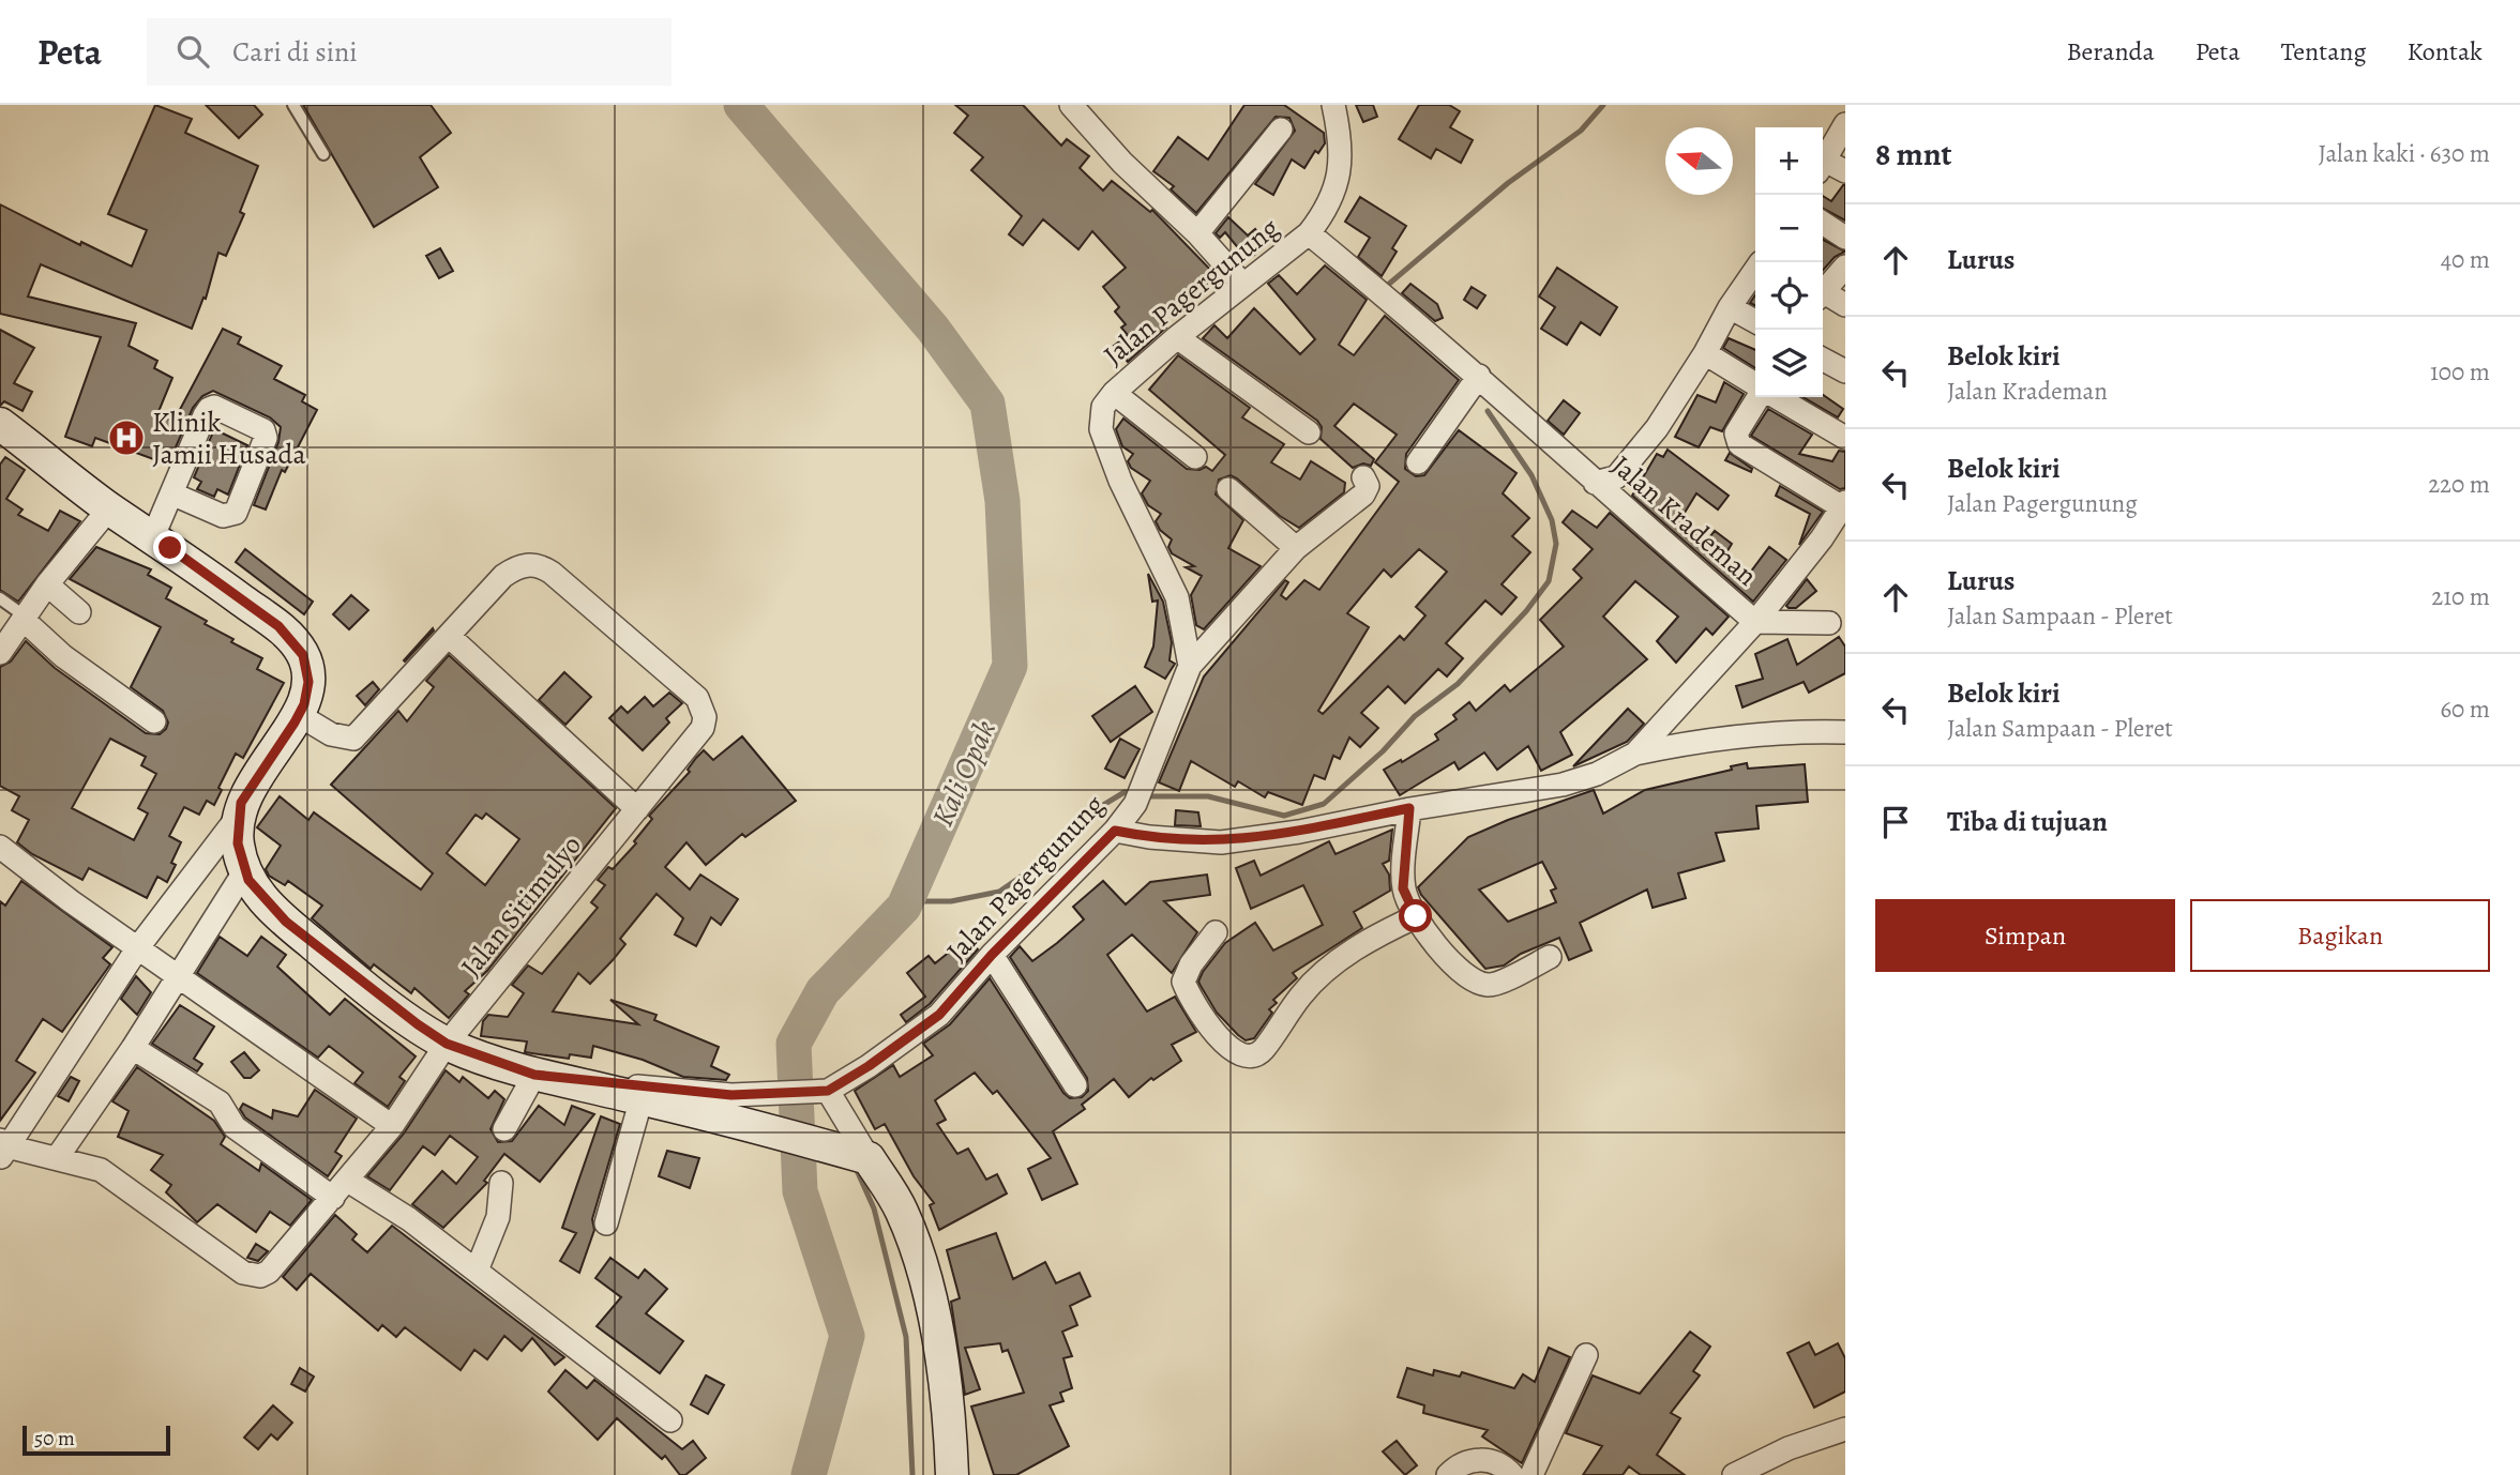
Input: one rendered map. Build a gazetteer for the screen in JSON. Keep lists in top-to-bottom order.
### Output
{
  "streets": {
    "street": ["Jalan Pagergunung", "Jalan Krademan", "Jalan Sitimulyo"]
  },
  "crossings": [
    ["Jalan Pagergunung", "Jalan Krademan"]
  ],
  "water": ["Kali Opak"],
  "places": {
    "hospital": ["Klinik Jamii Husada"]
  },
  "scale_bar": "50 m",
  "north": "left",
  "page": {
    "header": "Peta",
    "search": "Cari di sini",
    "nav": [
      "Beranda",
      "Peta",
      "Tentang",
      "Kontak"
    ],
    "heading": ["8 mnt", "Jalan kaki · 630 m"],
    "map_buttons": ["+", "−"],
    "list": [
      ["Lurus", "40 m"],
      ["Belok kiri", "Jalan Krademan", "100 m"],
      ["Belok kiri", "Jalan Pagergunung", "220 m"],
      ["Lurus", "Jalan Sampaan - Pleret", "210 m"],
      ["Belok kiri", "Jalan Sampaan - Pleret", "60 m"],
      "Tiba di tujuan"
    ],
    "buttons": ["Simpan", "Bagikan"],
    "scale": "50 m"
  }
}
